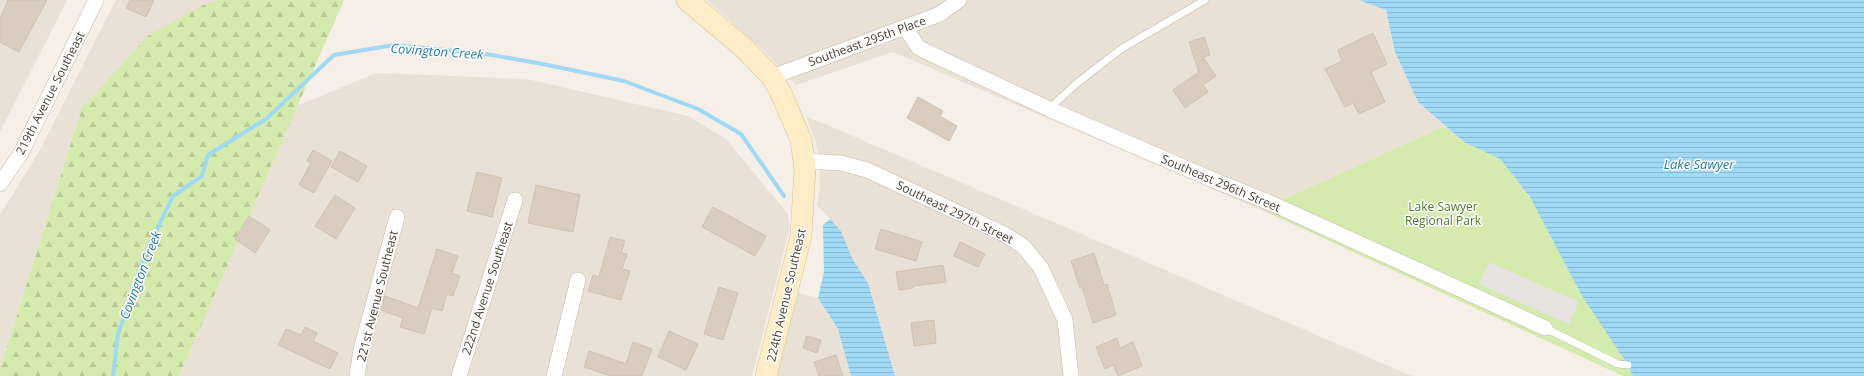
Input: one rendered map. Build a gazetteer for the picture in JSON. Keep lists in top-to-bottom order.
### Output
{
  "streets": {
    "street": [
      "Southeast 295th Place",
      "219th Avenue Southeast",
      "Southeast 296th Street",
      "Southeast 297th Street",
      "222nd Avenue Southeast",
      "224th Avenue Southeast",
      "221st Avenue Southeast"
    ]
  },
  "crossings": [
    ["Southeast 295th Place", "Southeast 296th Street"],
    ["Southeast 295th Place", "224th Avenue Southeast"],
    ["Southeast 297th Street", "224th Avenue Southeast"]
  ],
  "water": ["Covington Creek", "Lake Sawyer"],
  "parks": ["Lake Sawyer Regional Park"]
}
